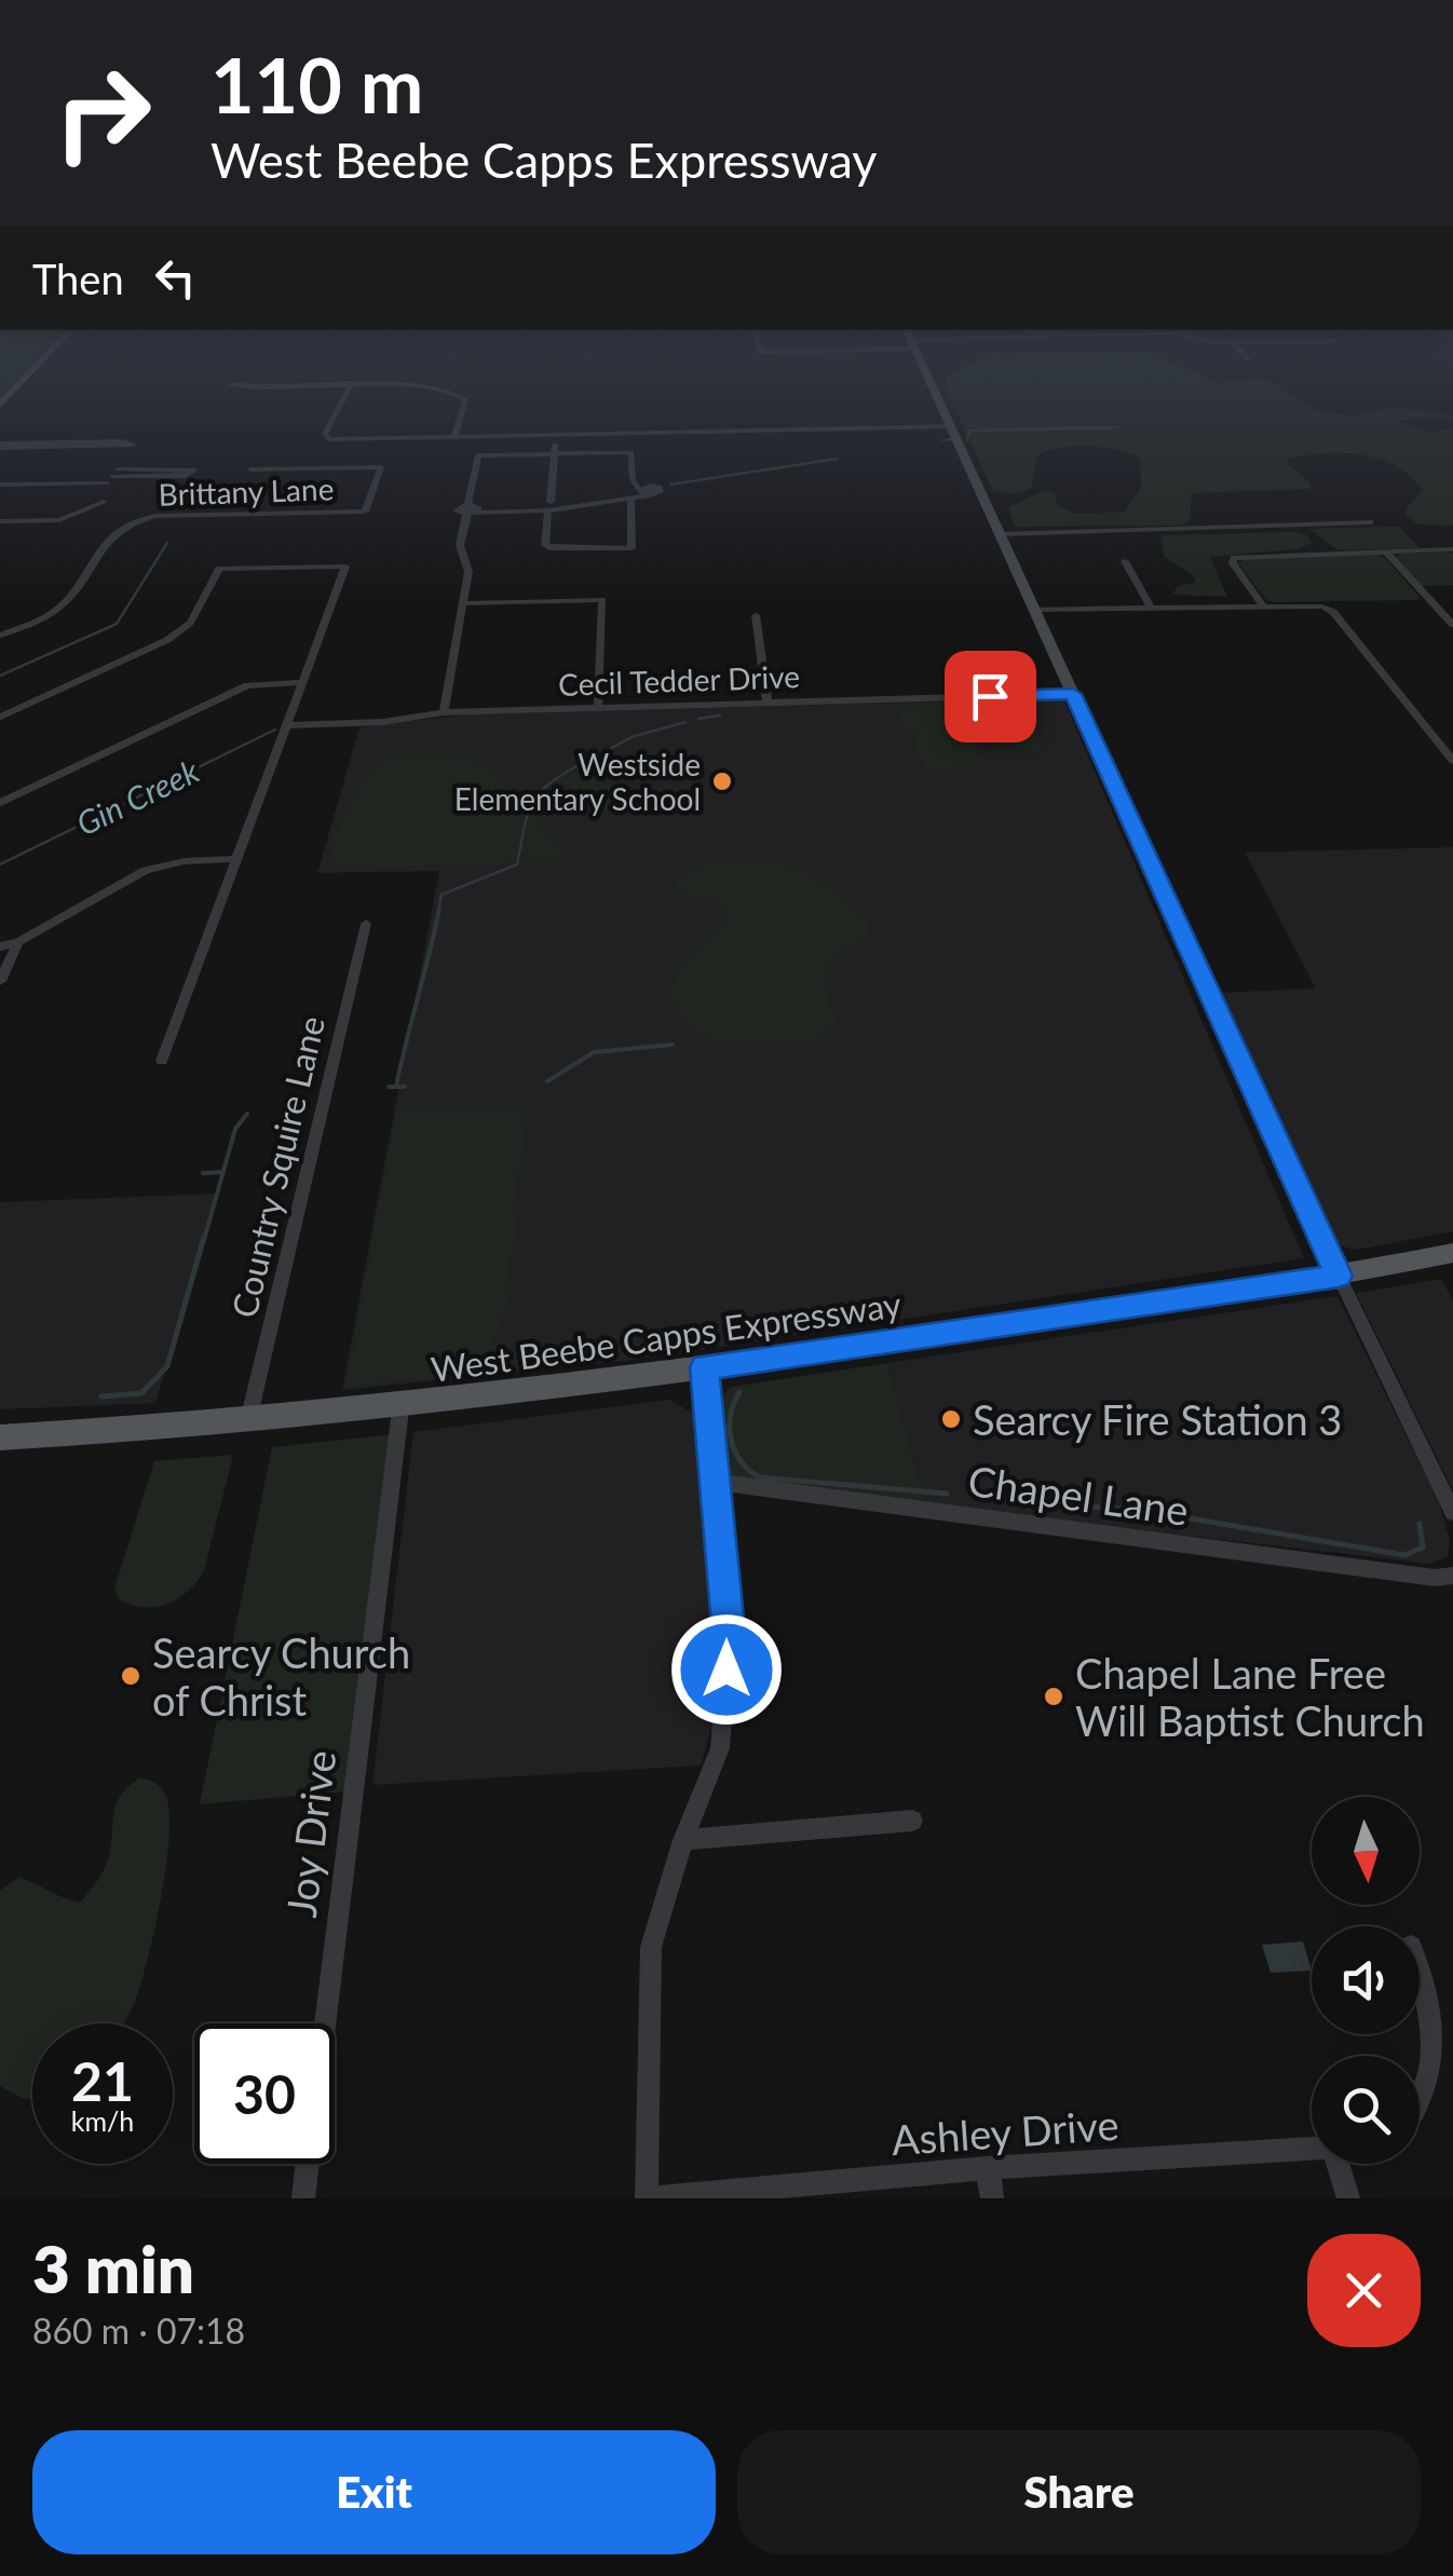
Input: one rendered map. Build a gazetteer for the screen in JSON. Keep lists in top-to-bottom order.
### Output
{
  "streets": {
    "main road": ["West Beebe Capps Expressway"],
    "street": [
      "Brittany Lane",
      "Cecil Tedder Drive",
      "Country Squire Lane",
      "Chapel Lane",
      "Joy Drive",
      "Ashley Drive"
    ]
  },
  "crossings": [
    ["Country Squire Lane", "West Beebe Capps Expressway"],
    ["West Beebe Capps Expressway", "Joy Drive"]
  ],
  "water": ["Gin Creek"],
  "places": [
    "Westside Elementary School",
    "Searcy Fire Station 3",
    "Searcy Church of Christ",
    "Chapel Lane Free Will Baptist Church"
  ],
  "north": "bottom",
  "page": {
    "turn": ["110 m", "West Beebe Capps Expressway"],
    "then": "Then",
    "speed": "21 km/h",
    "limit": "30",
    "heading": ["3 min", "860 m · 07:18"],
    "buttons": ["Exit", "Share"]
  }
}
